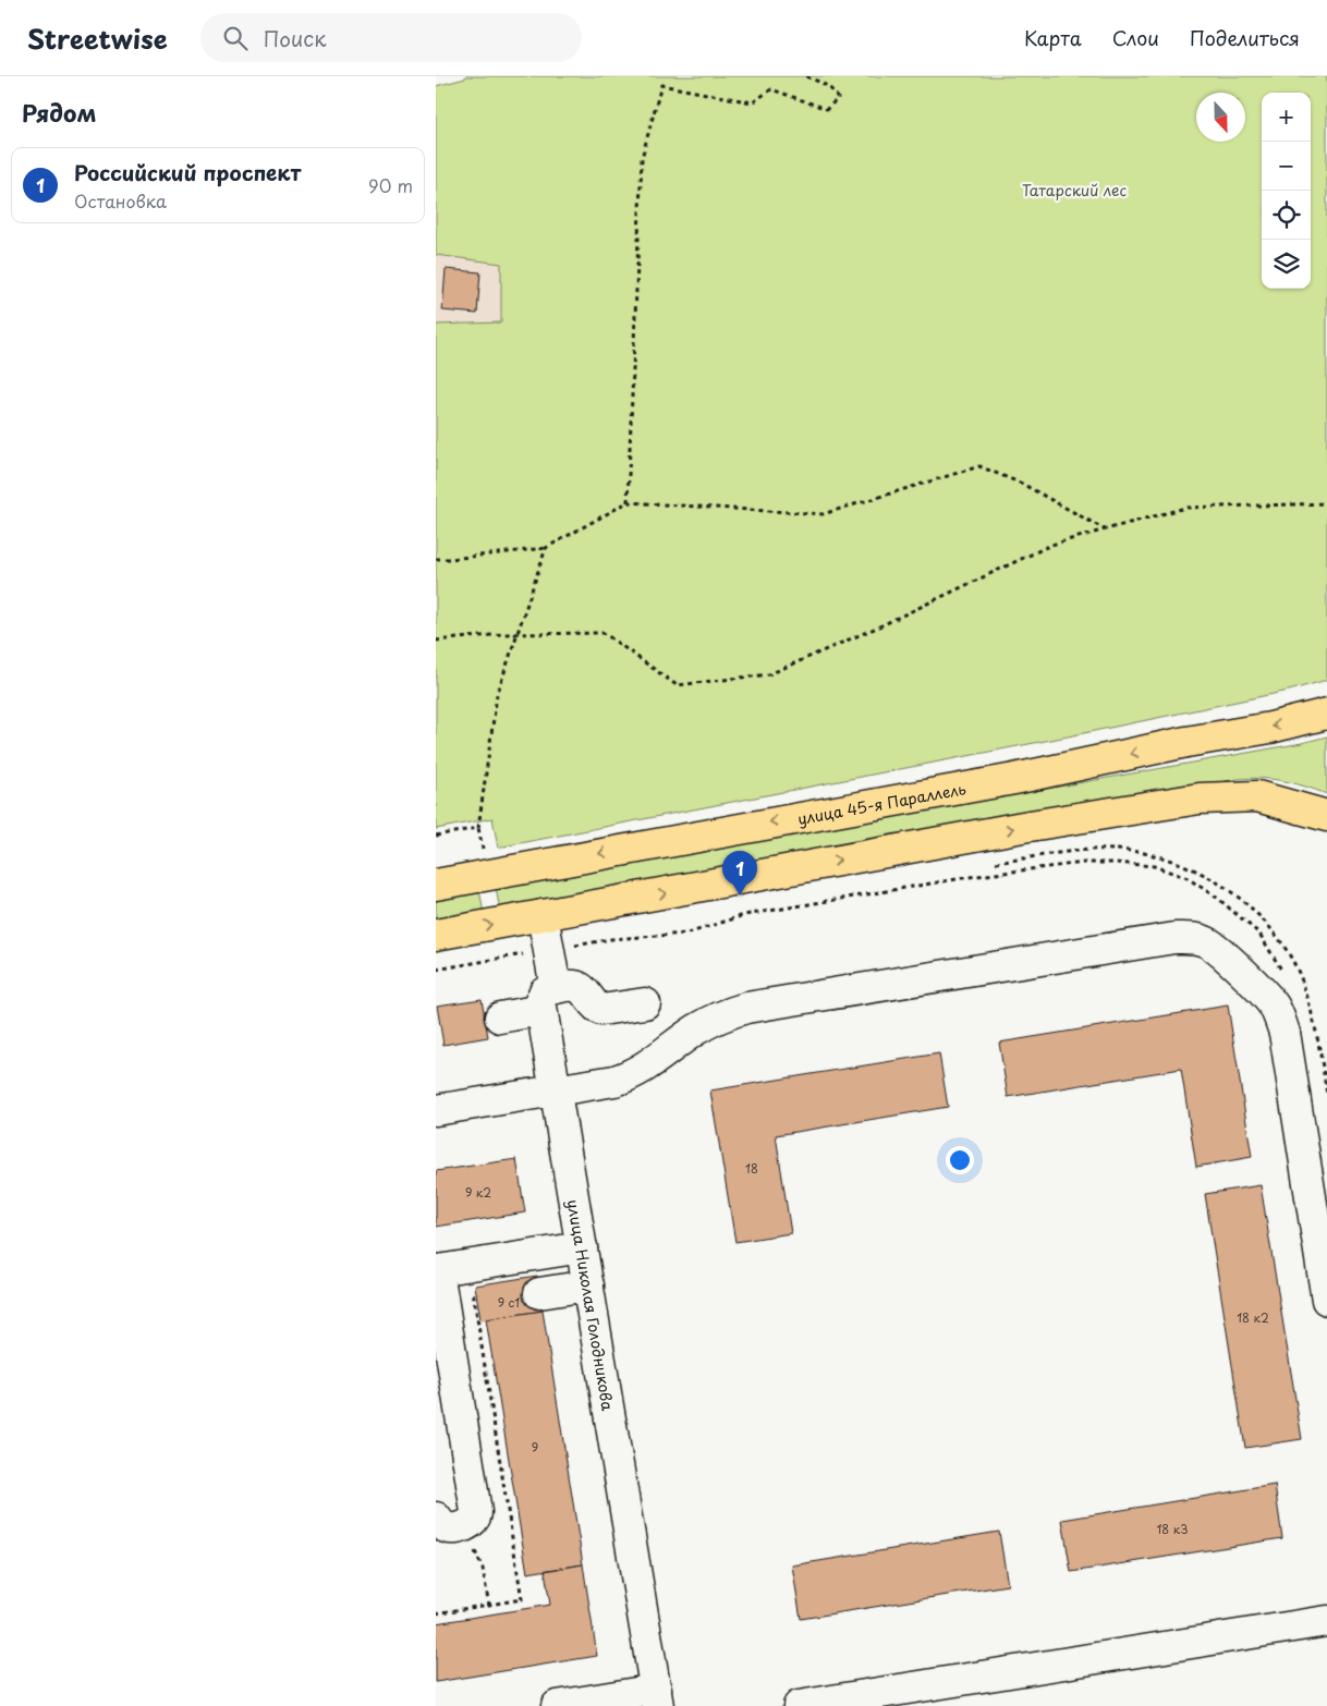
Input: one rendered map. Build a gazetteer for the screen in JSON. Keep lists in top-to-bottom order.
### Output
{
  "streets": {
    "main road": ["улица 45-я Параллель"],
    "street": ["улица Николая Голодникова"]
  },
  "parks": ["Татарский лес"],
  "house_numbers": [
    "18",
    "9 к2",
    "9 с1",
    "18 к2",
    "9",
    "18 к3"
  ],
  "north": "bottom",
  "page": {
    "header": "Streetwise",
    "search": "Поиск",
    "nav": ["Карта", "Слои", "Поделиться"],
    "heading": "Рядом",
    "map_buttons": ["+", "−"],
    "list": [
      {
        "mark": "1",
        "name": "Российский проспект",
        "note": "Остановка",
        "value": "90 m"
      }
    ],
    "pins": "1"
  }
}
